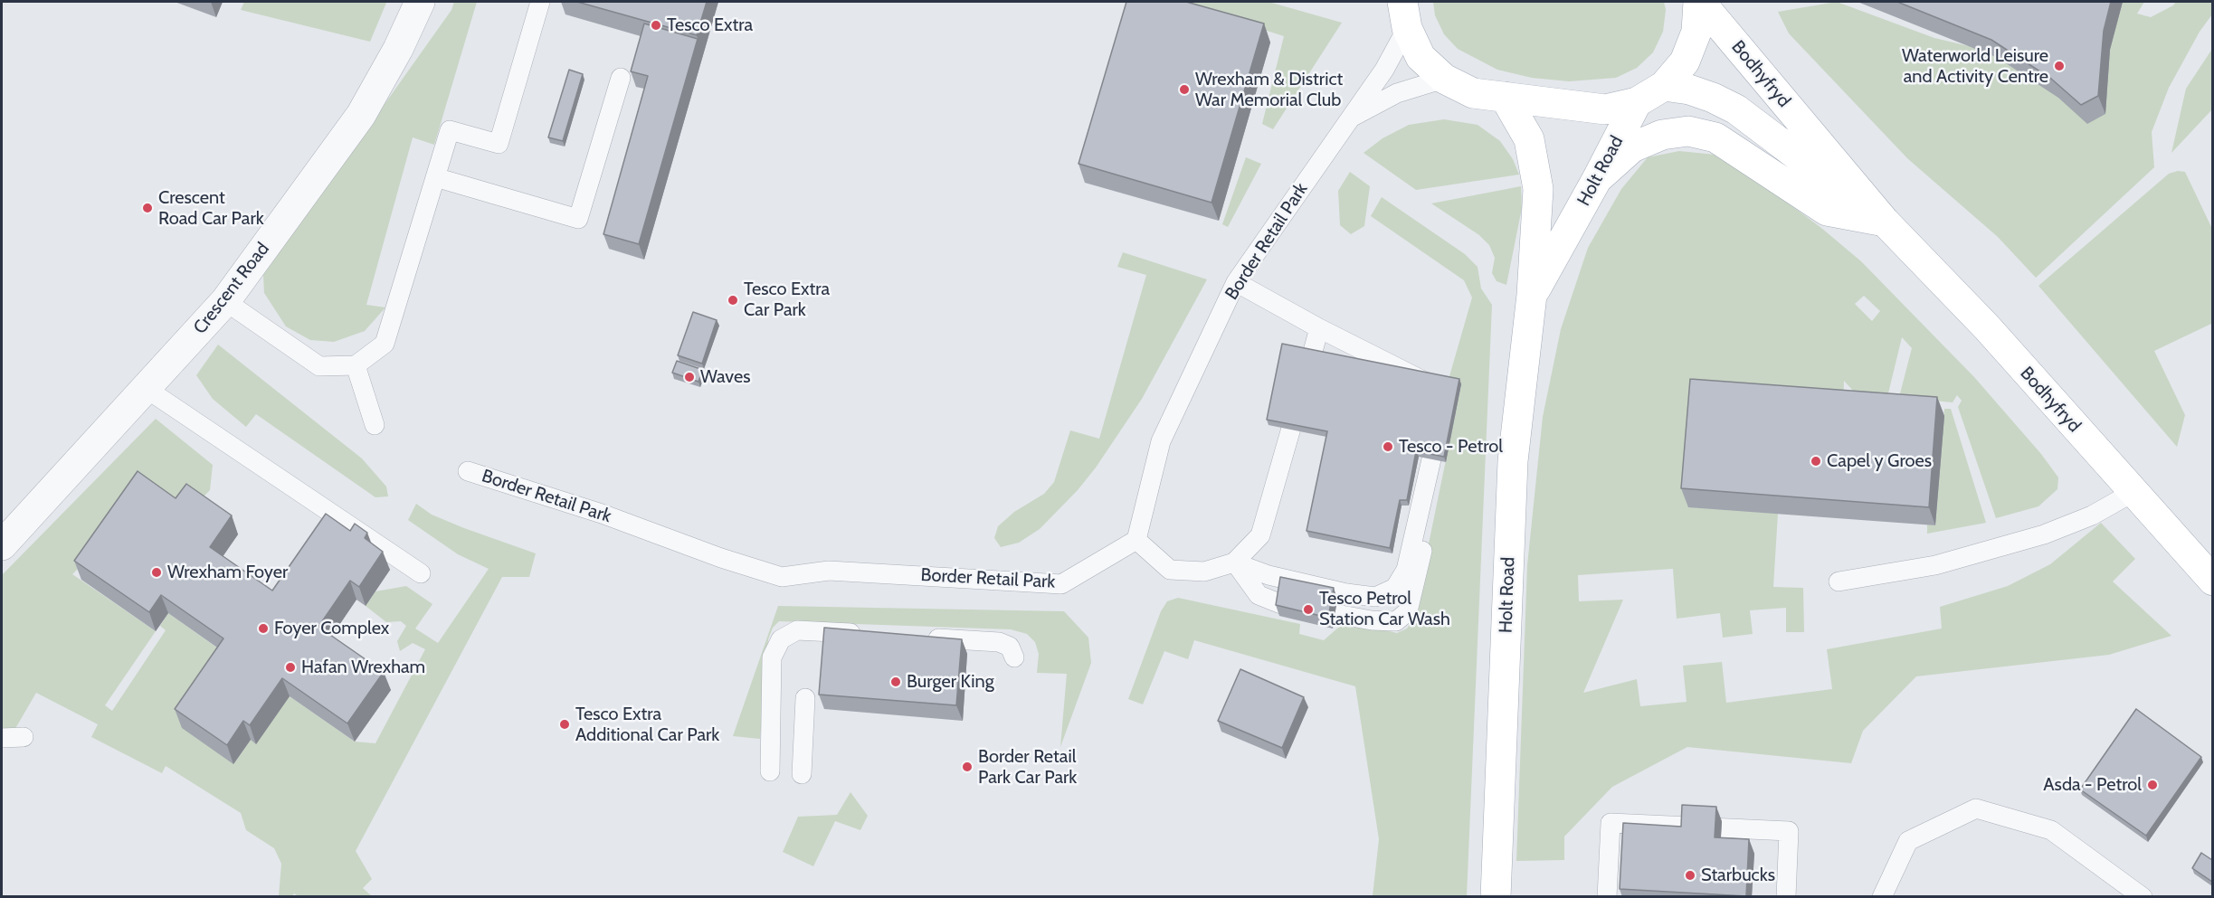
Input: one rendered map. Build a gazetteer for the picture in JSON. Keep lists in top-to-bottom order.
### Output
{
  "streets": {
    "main road": ["Bodhyfryd", "Holt Road"],
    "street": ["Crescent Road"],
    "lane": ["Border Retail Park"]
  },
  "places": [
    "Tesco Extra",
    "Waterworld Leisure and Activity Centre",
    "Wrexham & District War Memorial Club",
    "Crescent Road Car Park",
    "Tesco Extra Car Park",
    "Waves",
    "Tesco - Petrol",
    "Capel y Groes",
    "Wrexham Foyer",
    "Tesco Petrol Station Car Wash",
    "Foyer Complex",
    "Hafan Wrexham",
    "Burger King",
    "Tesco Extra Additional Car Park",
    "Border Retail Park Car Park",
    "Asda - Petrol",
    "Starbucks"
  ]
}
